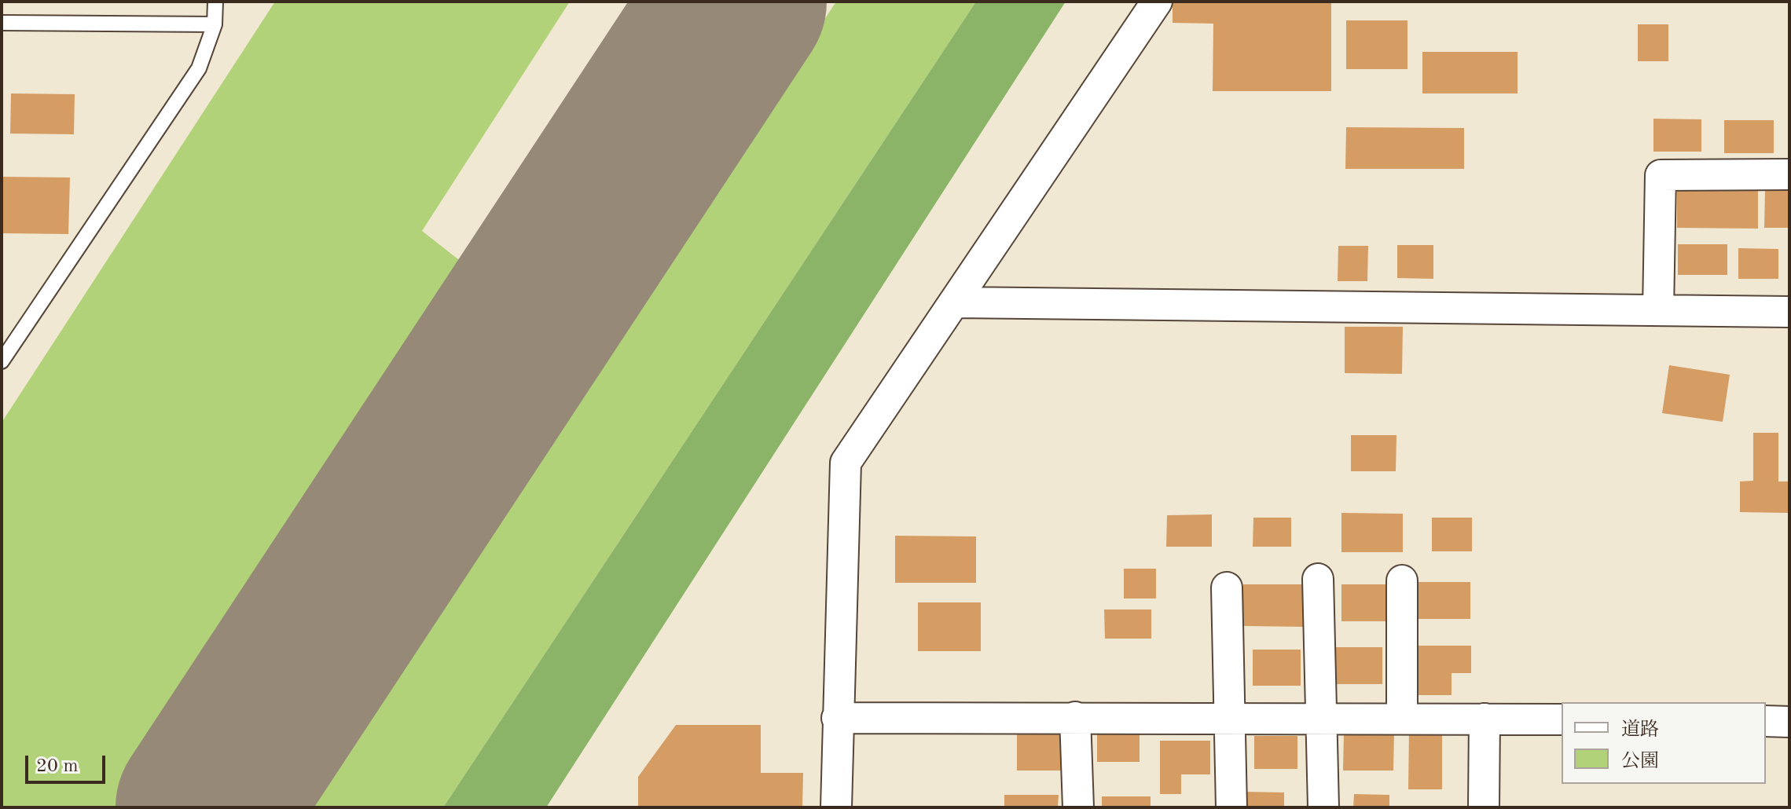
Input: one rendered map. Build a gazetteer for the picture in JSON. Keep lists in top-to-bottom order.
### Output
{
  "legend": ["道路", "公園"],
  "scale_bar": "20 m"
}
